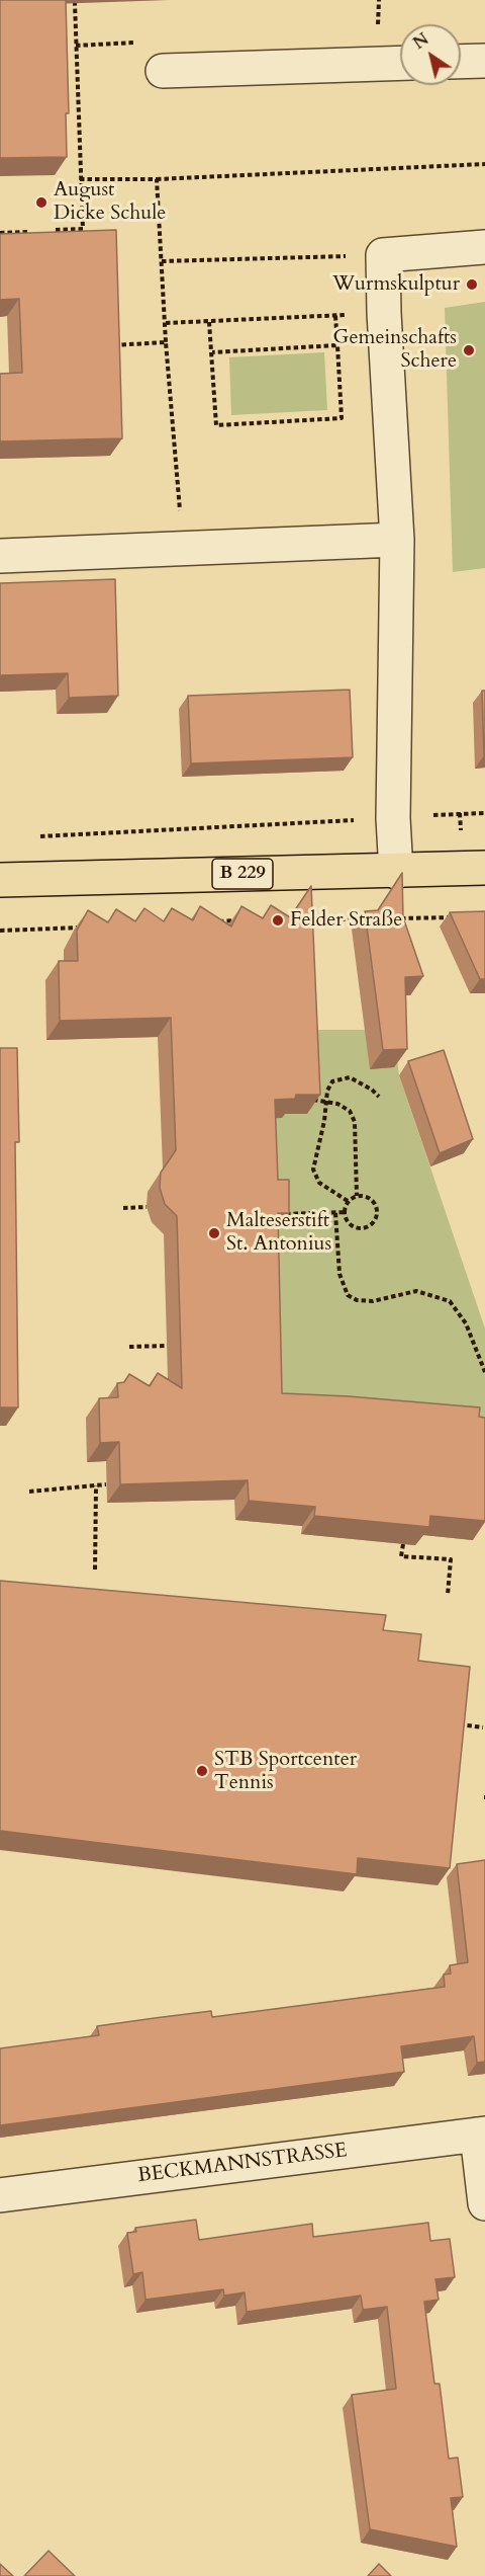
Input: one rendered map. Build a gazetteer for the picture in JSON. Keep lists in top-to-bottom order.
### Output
{
  "streets": {
    "main road": ["B 229"],
    "street": ["BECKMANNSTRASSE"]
  },
  "places": [
    "August Dicke Schule",
    "Wurmskulptur",
    "Gemeinschafts Schere",
    "Felder Straße",
    "Malteserstift St. Antonius",
    "STB Sportcenter Tennis"
  ],
  "north": "top left"
}
